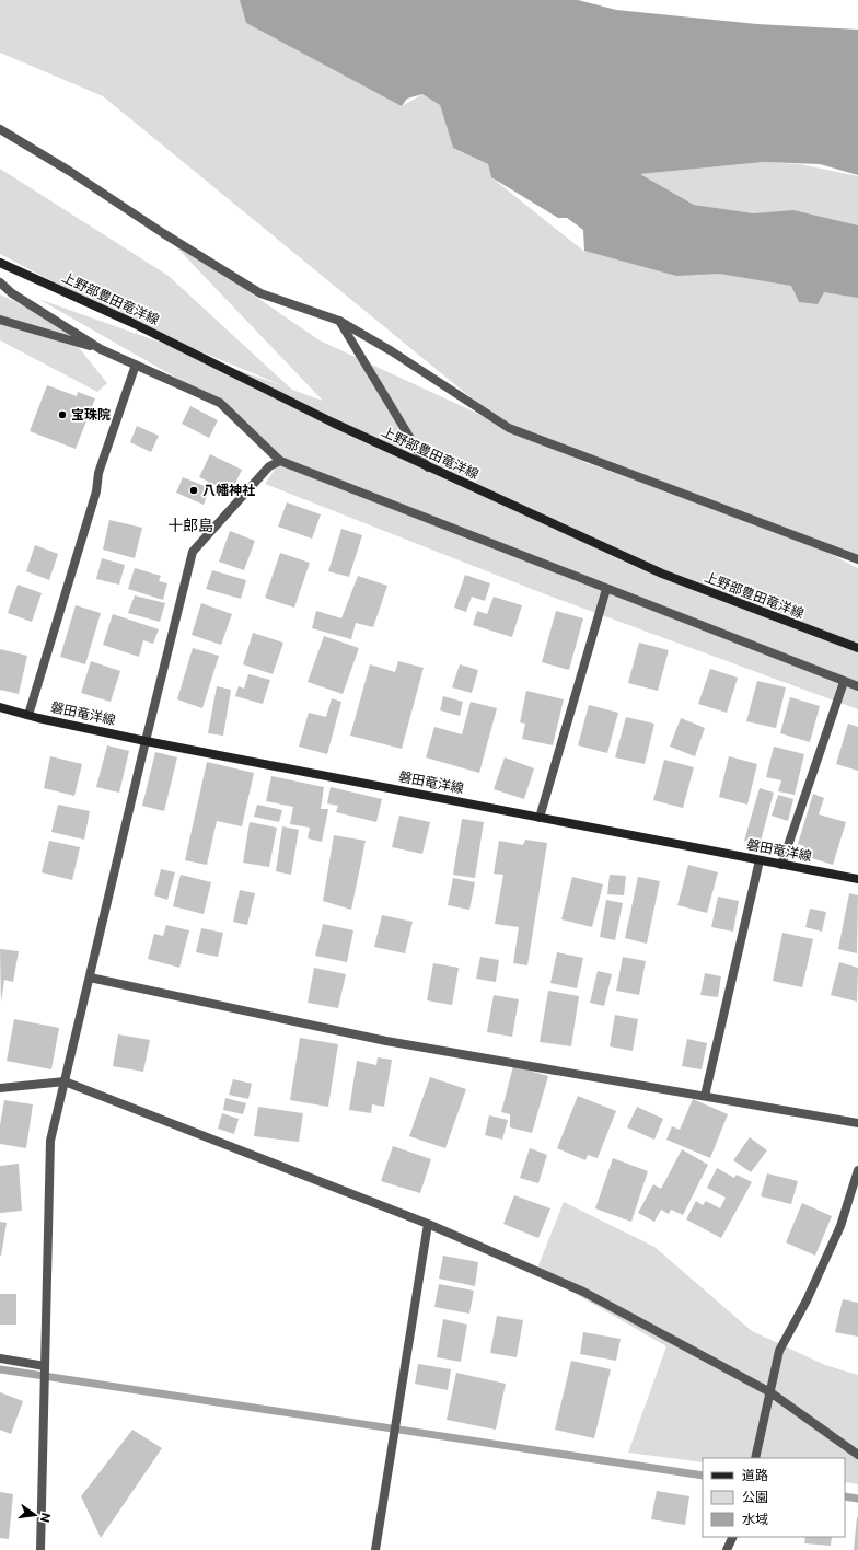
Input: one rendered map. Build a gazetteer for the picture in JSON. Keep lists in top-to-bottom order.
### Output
{
  "streets": {
    "main road": ["上野部豊田竜洋線", "磐田竜洋線"]
  },
  "districts": ["十郎島"],
  "places": ["宝珠院", "八幡神社"],
  "legend": ["道路", "公園", "水域"],
  "north": "right"
}
